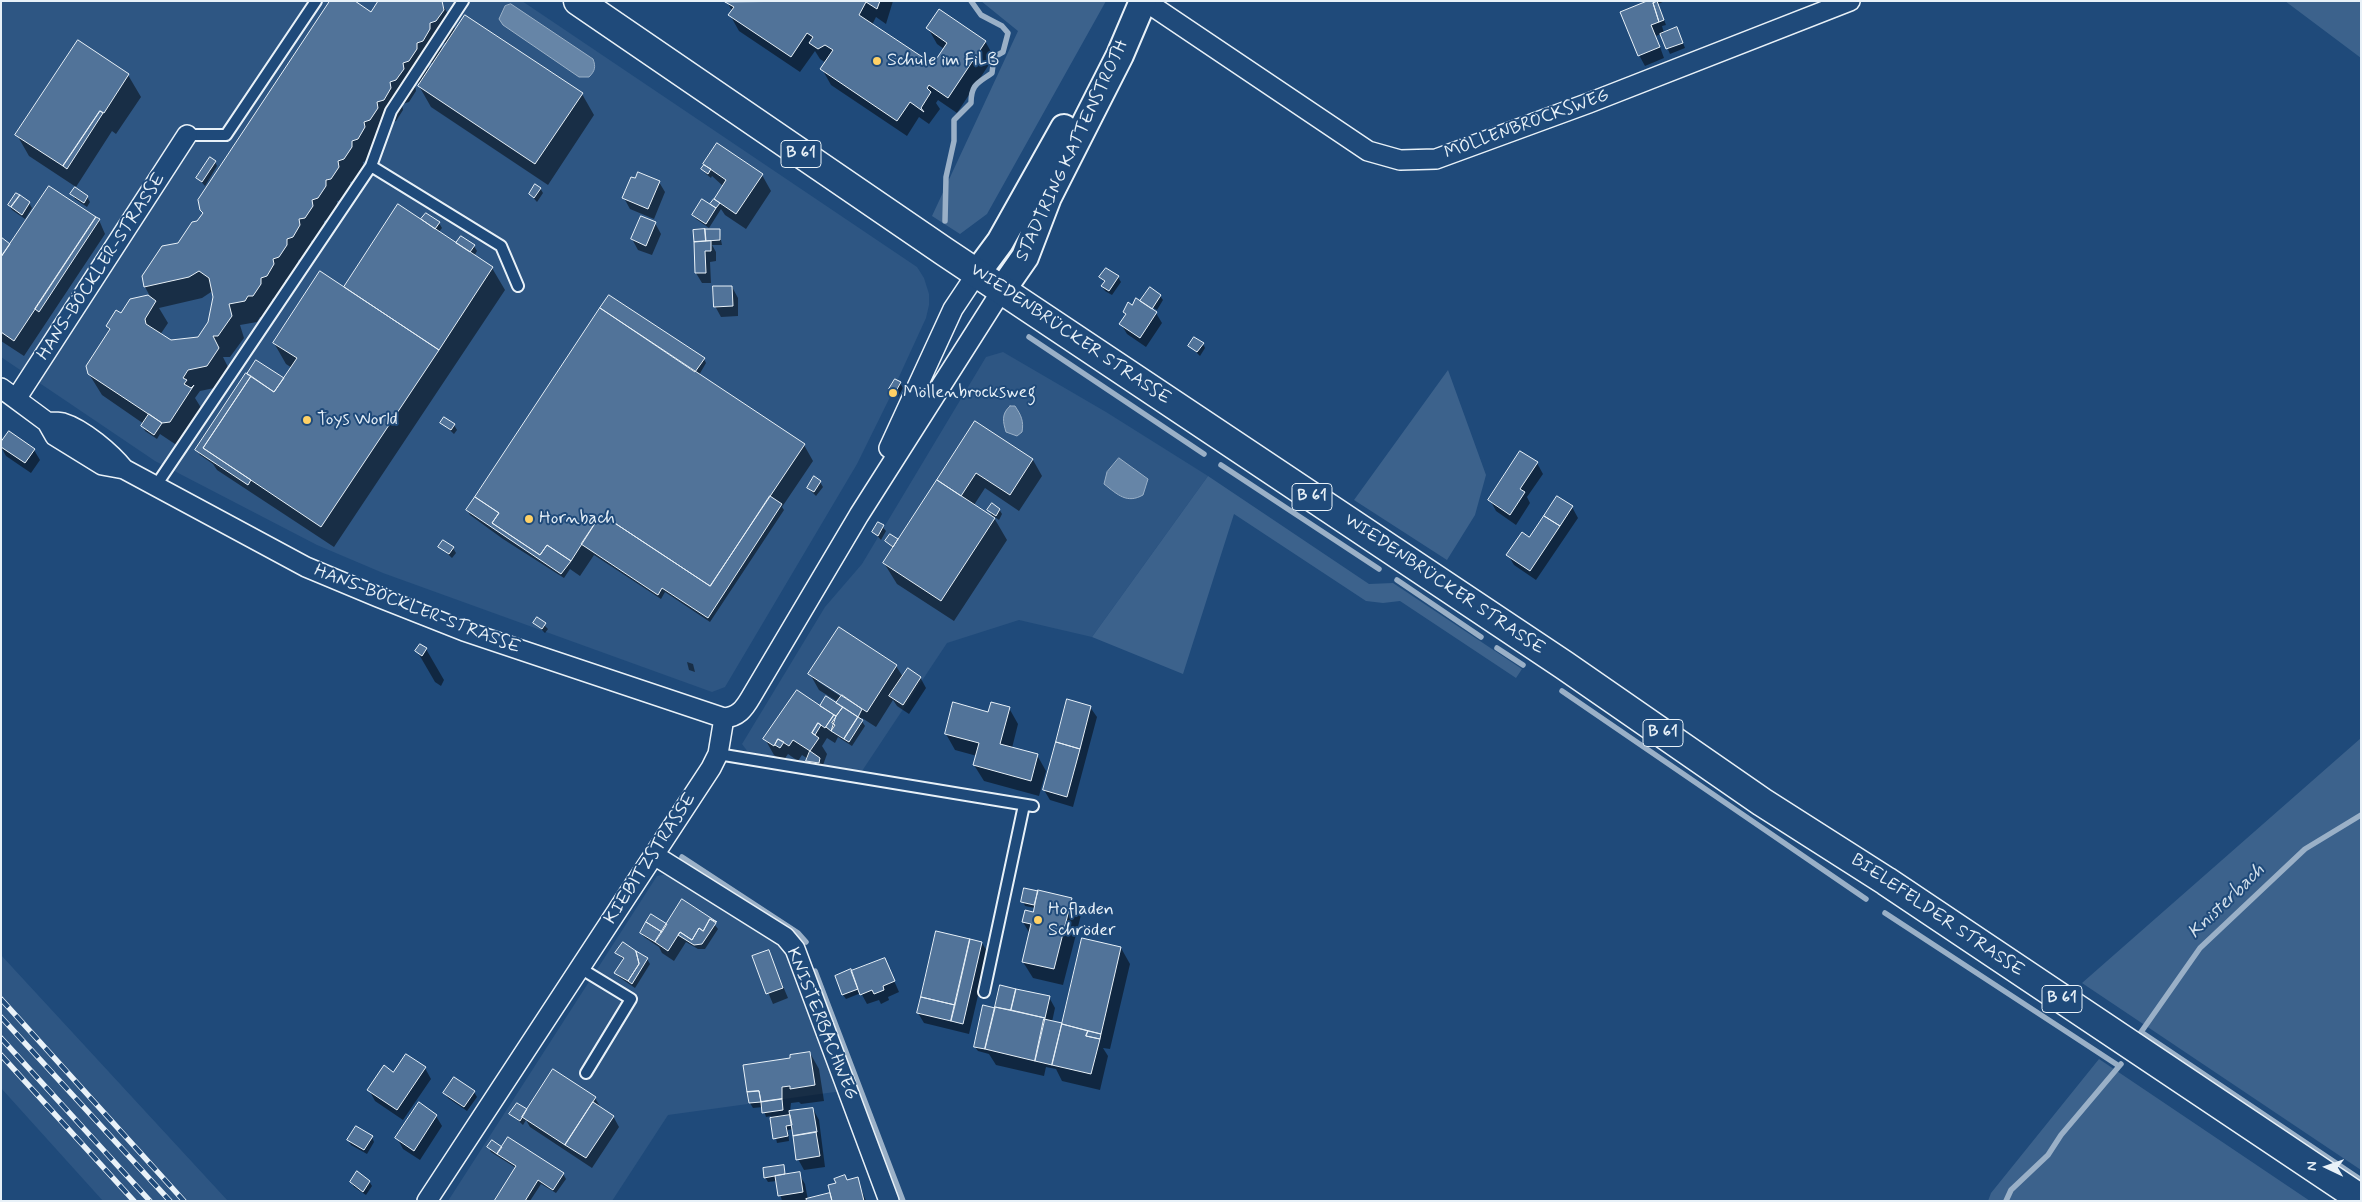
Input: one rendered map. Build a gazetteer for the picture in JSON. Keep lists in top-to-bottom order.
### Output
{
  "streets": {
    "main road": [
      "STADTRING KATTENSTROTH",
      "B 61",
      "WIEDENBRÜCKER STRASSE",
      "BIELEFELDER STRASSE"
    ],
    "street": [
      "MÖLLENBROCKSWEG",
      "HANS-BÖCKLER-STRASSE",
      "KIEBITZSTRASSE",
      "KNISTERBACHWEG"
    ]
  },
  "crossings": [
    ["MÖLLENBROCKSWEG", "STADTRING KATTENSTROTH"],
    ["STADTRING KATTENSTROTH", "WIEDENBRÜCKER STRASSE"],
    ["HANS-BÖCKLER-STRASSE", "KIEBITZSTRASSE"],
    ["WIEDENBRÜCKER STRASSE", "BIELEFELDER STRASSE"],
    ["KIEBITZSTRASSE", "KNISTERBACHWEG"]
  ],
  "water": ["Knisterbach"],
  "places": [
    "Schule im FiLB",
    "Möllenbrocksweg",
    "Toys World",
    "Hornbach",
    "Hofladen Schröder"
  ],
  "north": "left"
}
